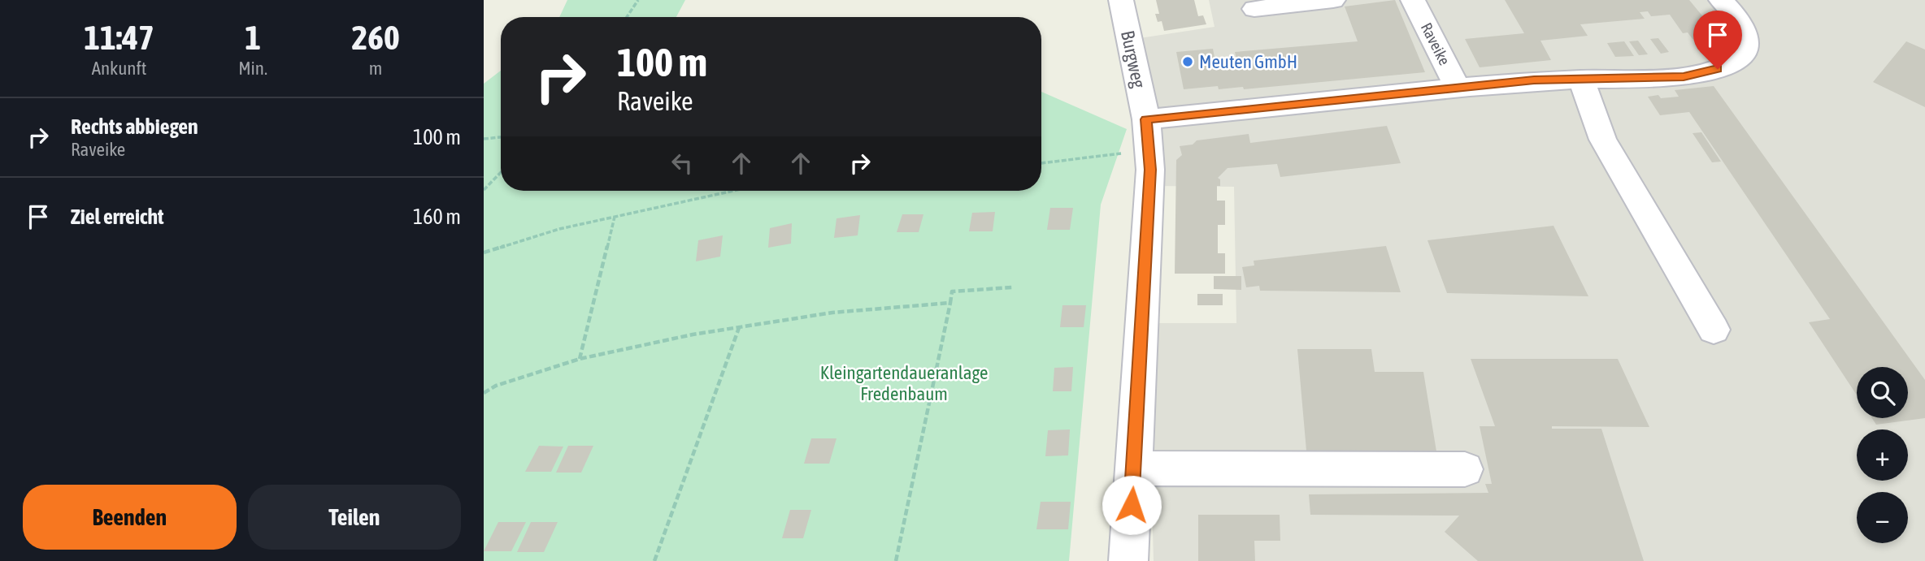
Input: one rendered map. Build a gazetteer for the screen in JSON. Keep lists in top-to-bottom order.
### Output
{
  "streets": {
    "street": ["Raveike", "Burgweg"]
  },
  "crossings": [
    ["Raveike", "Burgweg"]
  ],
  "parks": ["Kleingartendaueranlage Fredenbaum"],
  "places": ["Meuten GmbH"],
  "page": {
    "eta": [
      "11:47",
      "Ankunft",
      "1",
      "Min.",
      "260",
      "m"
    ],
    "turn": ["100 m", "Raveike"],
    "list": [
      {
        "name": "Rechts abbiegen",
        "note": "Raveike",
        "value": "100 m"
      },
      {
        "name": "Ziel erreicht",
        "value": "160 m"
      }
    ],
    "map_buttons": ["+", "−"],
    "buttons": ["Beenden", "Teilen"]
  }
}
